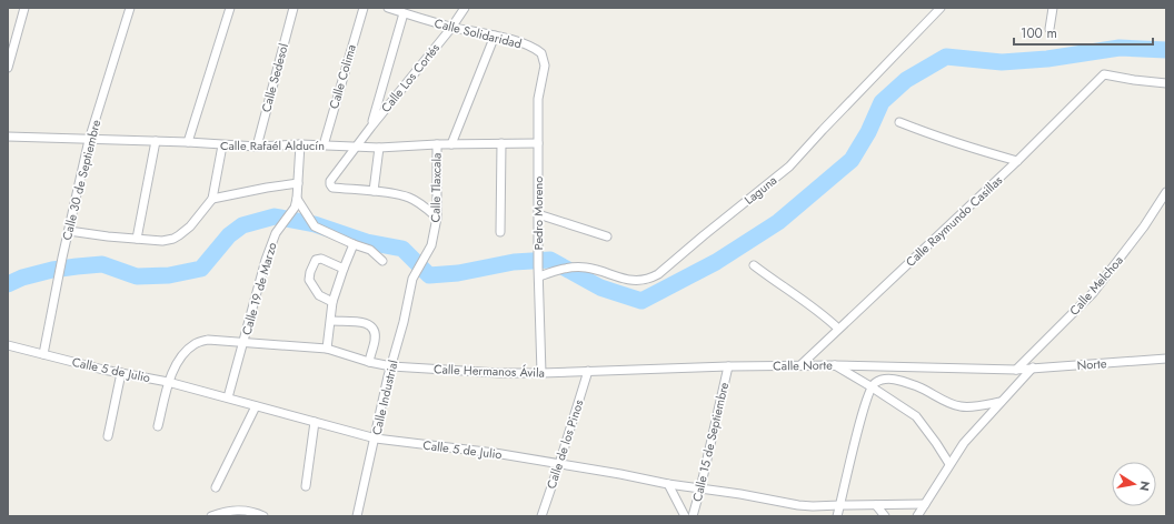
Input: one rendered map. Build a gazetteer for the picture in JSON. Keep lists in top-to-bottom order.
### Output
{
  "streets": {
    "street": [
      "Calle Solidaridad",
      "Calle Colima",
      "Calle Sedesol",
      "Calle Los Cortés",
      "Calle Rafaél Alducín",
      "Calle 30 de Septiembre",
      "Calle Tlaxcala",
      "Laguna",
      "Pedro Moreno",
      "Calle Raymundo Casillas",
      "Calle Melchoa",
      "Calle 19 de Marzo",
      "Norte",
      "Calle Norte",
      "Calle 5 de Julio",
      "Calle Hermanos Ávila",
      "Calle Industrial",
      "Calle 15 de Septiembre",
      "Calle de los Pinos"
    ]
  },
  "crossings": [
    ["Calle Solidaridad", "Calle Los Cortés"],
    ["Calle Solidaridad", "Pedro Moreno"],
    ["Calle Colima", "Calle Rafaél Alducín"],
    ["Calle Sedesol", "Calle Rafaél Alducín"],
    ["Calle Los Cortés", "Calle Rafaél Alducín"],
    ["Calle Rafaél Alducín", "Calle 30 de Septiembre"],
    ["Calle Rafaél Alducín", "Calle Tlaxcala"],
    ["Calle Rafaél Alducín", "Pedro Moreno"],
    ["Calle 30 de Septiembre", "Calle 5 de Julio"],
    ["Calle Tlaxcala", "Calle Industrial"],
    ["Laguna", "Pedro Moreno"],
    ["Pedro Moreno", "Calle Hermanos Ávila"],
    ["Calle Raymundo Casillas", "Calle Norte"],
    ["Calle Melchoa", "Norte"],
    ["Calle Melchoa", "Calle Norte"],
    ["Calle 19 de Marzo", "Calle 5 de Julio"],
    ["Calle 19 de Marzo", "Calle Hermanos Ávila"],
    ["Norte", "Calle Norte"],
    ["Calle Norte", "Calle Hermanos Ávila"],
    ["Calle Norte", "Calle 15 de Septiembre"],
    ["Calle Norte", "Calle de los Pinos"],
    ["Calle 5 de Julio", "Calle Industrial"],
    ["Calle 5 de Julio", "Calle 15 de Septiembre"],
    ["Calle 5 de Julio", "Calle de los Pinos"],
    ["Calle Hermanos Ávila", "Calle Industrial"],
    ["Calle Hermanos Ávila", "Calle de los Pinos"]
  ],
  "scale_bar": "100 m",
  "north": "right"
}
